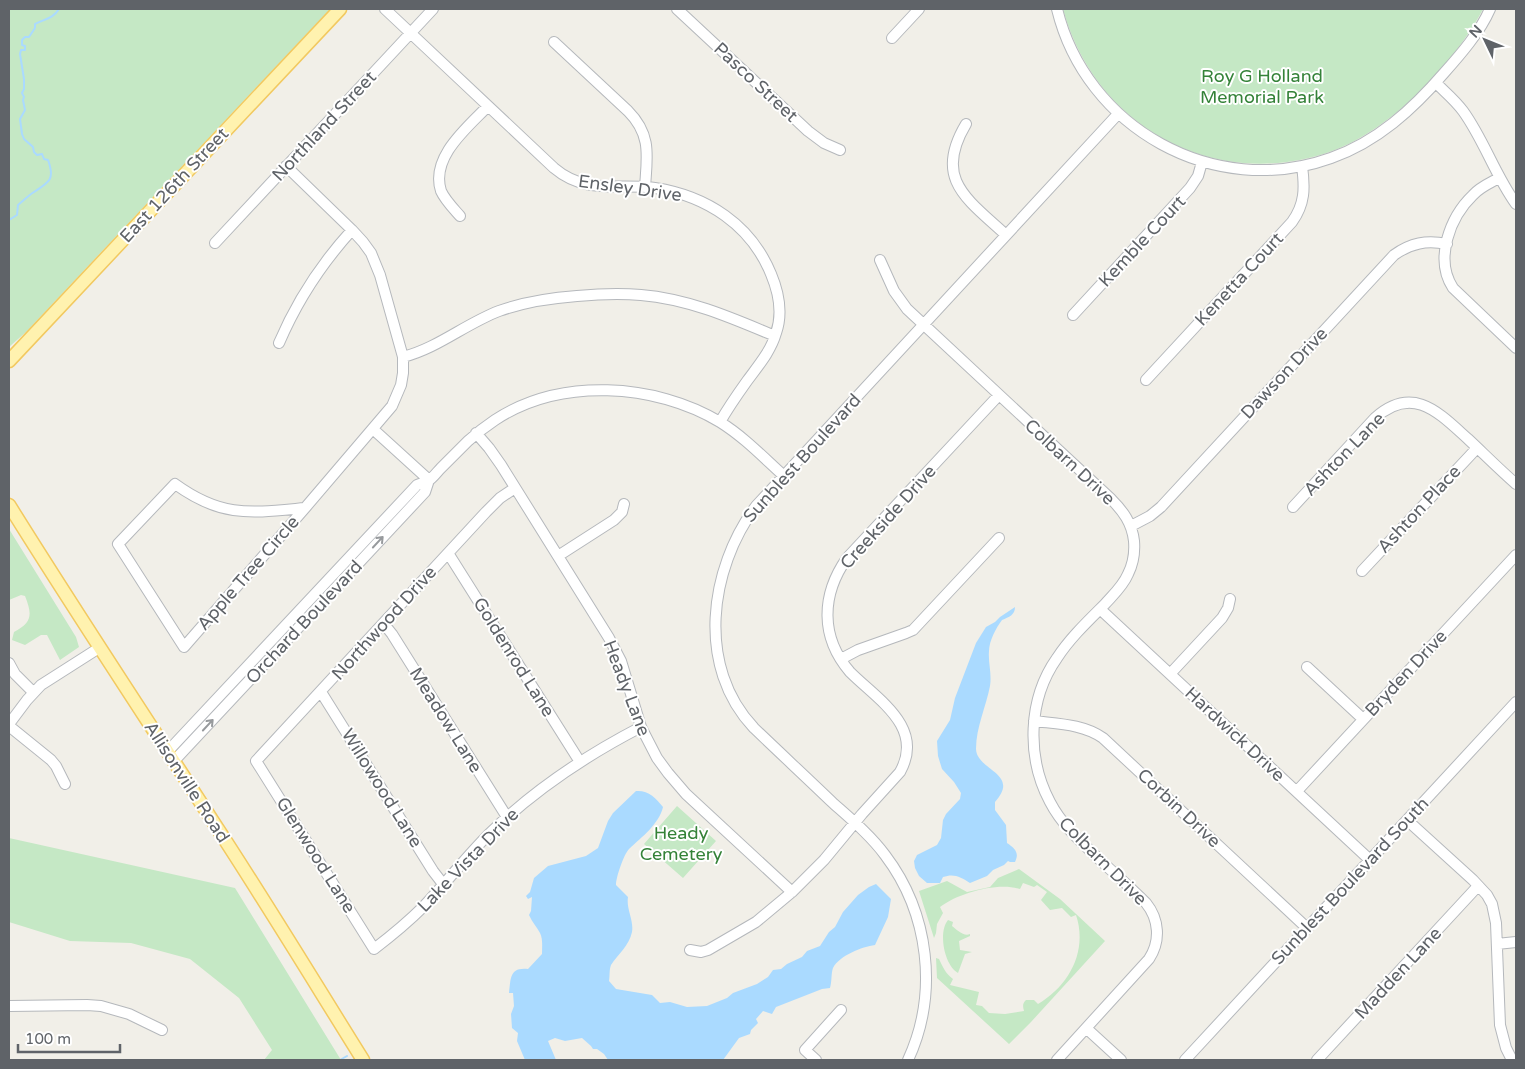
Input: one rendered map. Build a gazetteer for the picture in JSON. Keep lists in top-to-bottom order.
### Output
{
  "streets": {
    "main road": ["East 126th Street", "Allisonville Road"],
    "street": [
      "Pasco Street",
      "Northland Street",
      "Ensley Drive",
      "Kemble Court",
      "Kenetta Court",
      "Dawson Drive",
      "Ashton Lane",
      "Sunblest Boulevard",
      "Colbarn Drive",
      "Ashton Place",
      "Creekside Drive",
      "Apple Tree Circle",
      "Orchard Boulevard",
      "Northwood Drive",
      "Goldenrod Lane",
      "Bryden Drive",
      "Heady Lane",
      "Meadow Lane",
      "Hardwick Drive",
      "Willowood Lane",
      "Corbin Drive",
      "Glenwood Lane",
      "Lake Vista Drive",
      "Sunblest Boulevard South",
      "Madden Lane"
    ]
  },
  "crossings": [
    ["Northland Street", "Ensley Drive"],
    ["Ensley Drive", "Orchard Boulevard"],
    ["Dawson Drive", "Colbarn Drive"],
    ["Ashton Lane", "Ashton Place"],
    ["Sunblest Boulevard", "Colbarn Drive"],
    ["Sunblest Boulevard", "Creekside Drive"],
    ["Sunblest Boulevard", "Orchard Boulevard"],
    ["Colbarn Drive", "Creekside Drive"],
    ["Colbarn Drive", "Hardwick Drive"],
    ["Colbarn Drive", "Corbin Drive"],
    ["Creekside Drive", "Heady Lane"],
    ["Orchard Boulevard", "Heady Lane"],
    ["Orchard Boulevard", "Allisonville Road"],
    ["Northwood Drive", "Goldenrod Lane"],
    ["Northwood Drive", "Heady Lane"],
    ["Northwood Drive", "Meadow Lane"],
    ["Northwood Drive", "Willowood Lane"],
    ["Northwood Drive", "Glenwood Lane"],
    ["Goldenrod Lane", "Lake Vista Drive"],
    ["Bryden Drive", "Hardwick Drive"],
    ["Heady Lane", "Lake Vista Drive"],
    ["Meadow Lane", "Lake Vista Drive"],
    ["Hardwick Drive", "Sunblest Boulevard South"],
    ["Willowood Lane", "Lake Vista Drive"],
    ["Corbin Drive", "Sunblest Boulevard South"],
    ["Glenwood Lane", "Lake Vista Drive"]
  ],
  "parks": ["Roy G Holland Memorial Park", "Heady Cemetery"],
  "scale_bar": "100 m",
  "north": "top left"
}
